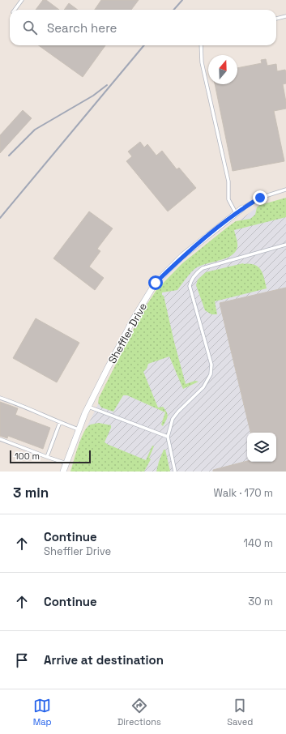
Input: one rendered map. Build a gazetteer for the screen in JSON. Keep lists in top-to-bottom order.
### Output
{
  "streets": {
    "street": ["Sheffler Drive"]
  },
  "scale_bar": "100 m",
  "north": "top",
  "page": {
    "search": "Search here",
    "scale": "100 m",
    "heading": ["3 min", "Walk · 170 m"],
    "list": [
      ["Continue", "Sheffler Drive", "140 m"],
      ["Continue", "30 m"],
      "Arrive at destination"
    ],
    "nav": ["Map", "Directions", "Saved"]
  }
}
